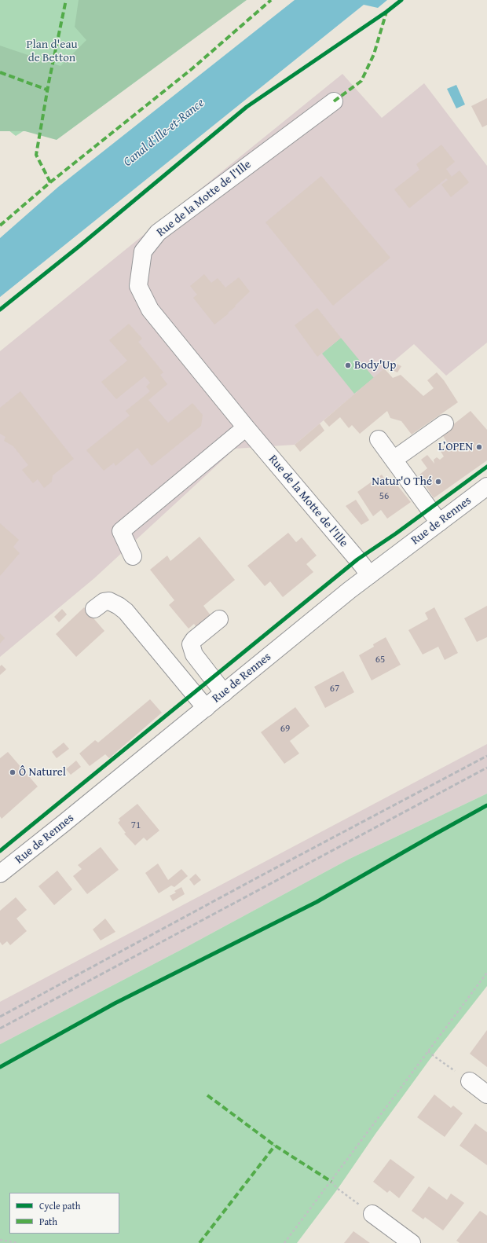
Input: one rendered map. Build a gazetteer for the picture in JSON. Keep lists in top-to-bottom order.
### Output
{
  "streets": {
    "street": ["Rue de la Motte de l'Ille", "Rue de Rennes"]
  },
  "crossings": [
    ["Rue de la Motte de l'Ille", "Rue de Rennes"]
  ],
  "water": ["Canal d'Ille-et-Rance"],
  "parks": ["Plan d'eau de Betton"],
  "places": [
    "Body'Up",
    "L’OPEN",
    "Natur'O Thé",
    "Ô Naturel"
  ],
  "house_numbers": [
    "56",
    "65",
    "67",
    "69",
    "71"
  ],
  "legend": ["Cycle path", "Path"]
}
